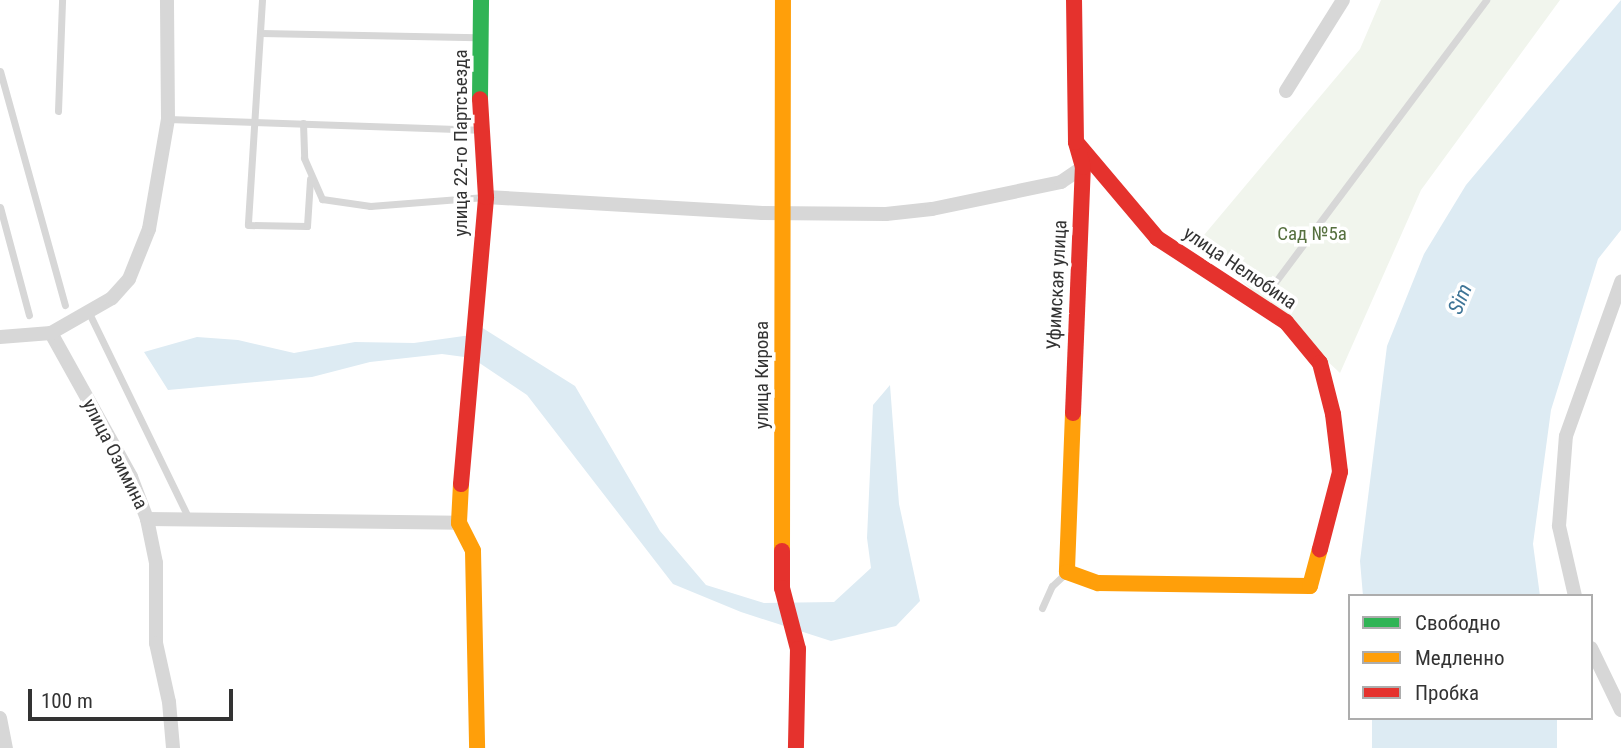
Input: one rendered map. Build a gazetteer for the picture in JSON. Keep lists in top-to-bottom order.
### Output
{
  "streets": {
    "street": [
      "улица 22-го Партсъезда",
      "улица Нелюбина",
      "Уфимская улица",
      "улица Кирова",
      "улица Озимина"
    ]
  },
  "crossings": [
    ["улица Нелюбина", "Уфимская улица"]
  ],
  "water": ["Sim"],
  "parks": ["Сад №5а"],
  "legend": ["Свободно", "Медленно", "Пробка"],
  "scale_bar": "100 m"
}
